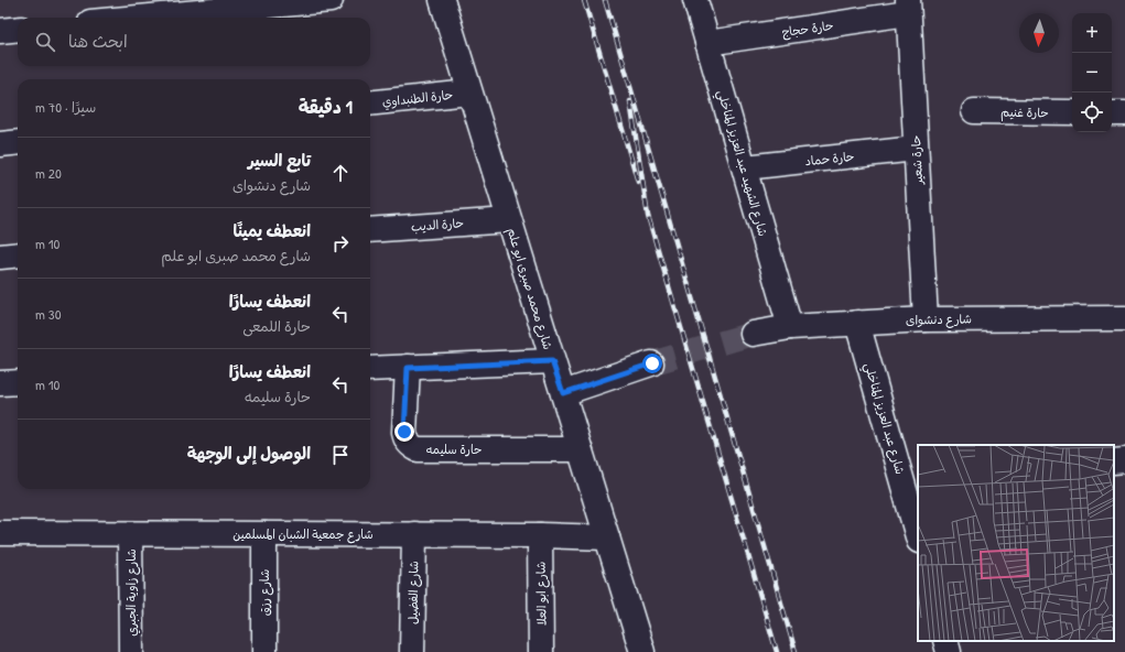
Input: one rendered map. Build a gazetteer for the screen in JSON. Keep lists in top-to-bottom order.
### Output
{
  "streets": {
    "street": [
      "حارة حجاج",
      "حارة الطنبداوي",
      "حارة غنيم",
      "حارة حماد",
      "حارة شعير",
      "شارع الشهيد عبد العزيز المناخلي",
      "حارة الديب",
      "شارع محمد صبرى ابو علم",
      "شارع دنشواى",
      "شارع عبد العزيز المناخلي",
      "حارة سليمه",
      "شارع جمعية الشبان المسلمين",
      "شارع زاوية الجبري",
      "شارع رزق",
      "شارع الفضيل",
      "شارع ابو العلا"
    ]
  },
  "crossings": [
    ["حارة حجاج", "حارة شعير"],
    ["حارة حجاج", "شارع الشهيد عبد العزيز المناخلي"],
    ["حارة الطنبداوي", "شارع محمد صبرى ابو علم"],
    ["حارة حماد", "حارة شعير"],
    ["حارة حماد", "شارع الشهيد عبد العزيز المناخلي"],
    ["حارة شعير", "شارع دنشواى"],
    ["شارع الشهيد عبد العزيز المناخلي", "شارع دنشواى"],
    ["حارة الديب", "شارع محمد صبرى ابو علم"],
    ["شارع محمد صبرى ابو علم", "حارة سليمه"],
    ["شارع محمد صبرى ابو علم", "شارع جمعية الشبان المسلمين"],
    ["شارع دنشواى", "شارع عبد العزيز المناخلي"],
    ["شارع جمعية الشبان المسلمين", "شارع زاوية الجبري"],
    ["شارع جمعية الشبان المسلمين", "شارع رزق"],
    ["شارع جمعية الشبان المسلمين", "شارع الفضيل"],
    ["شارع جمعية الشبان المسلمين", "شارع ابو العلا"]
  ],
  "north": "bottom",
  "page": {
    "map_buttons": ["+", "−"],
    "search": "ابحث هنا",
    "heading": ["1 دقيقة", "سيرًا · 70 m"],
    "list": [
      ["تابع السير", "شارع دنشواى", "20 m"],
      ["انعطف يمينًا", "شارع محمد صبرى ابو علم", "10 m"],
      ["انعطف يسارًا", "حارة اللمعى", "30 m"],
      ["انعطف يسارًا", "حارة سليمه", "10 m"],
      "الوصول إلى الوجهة"
    ]
  }
}
